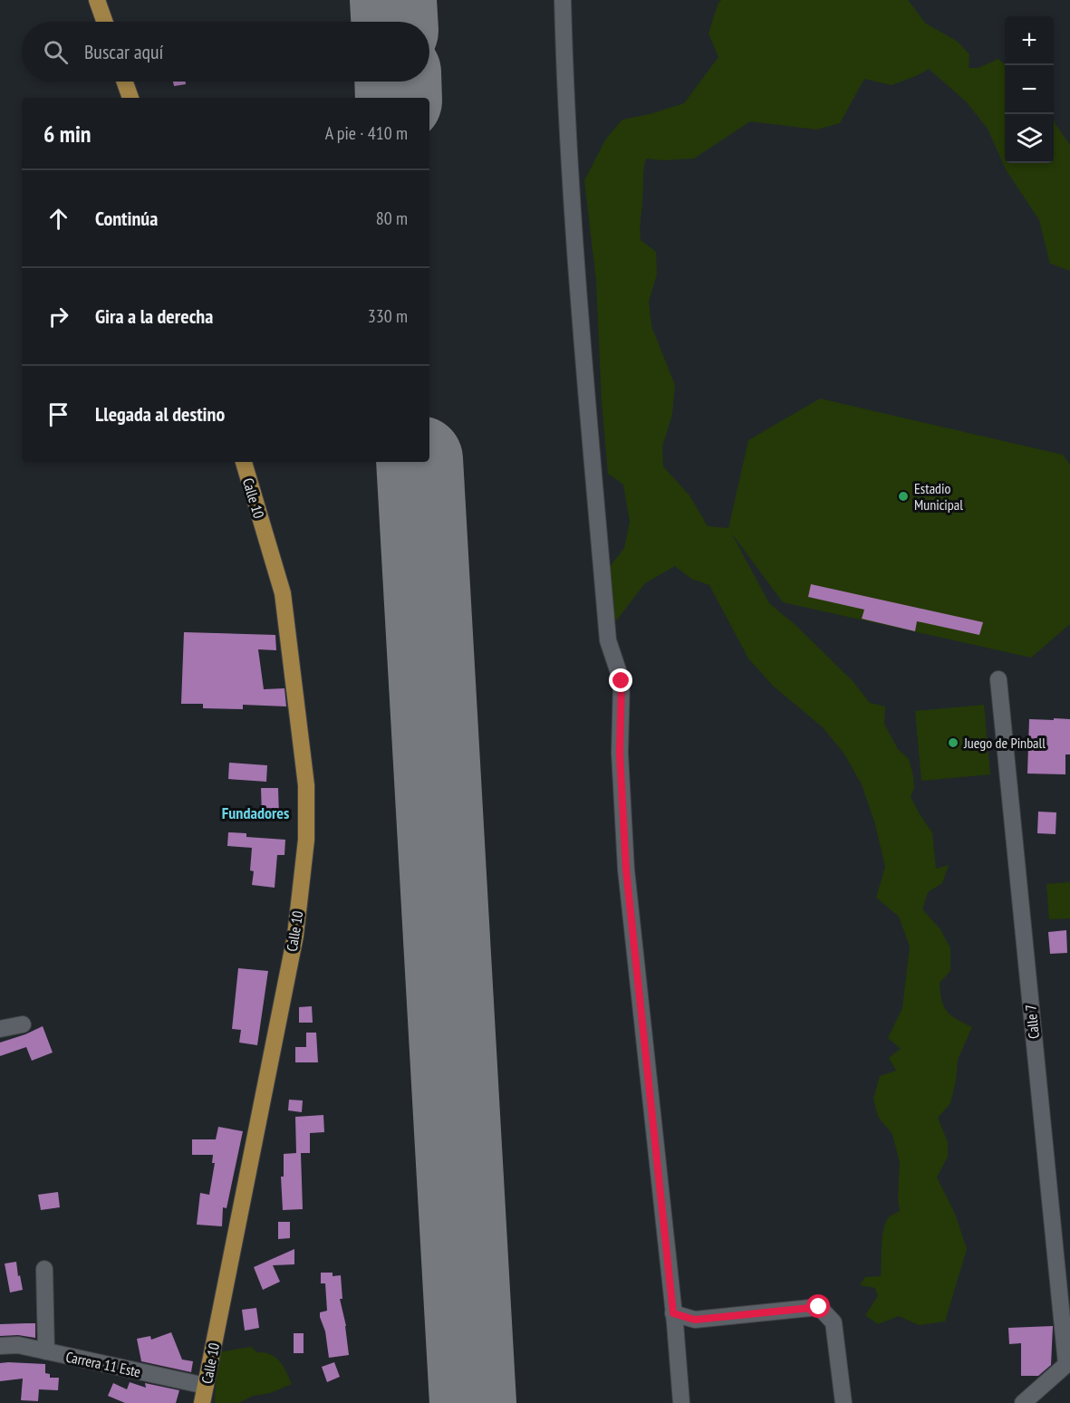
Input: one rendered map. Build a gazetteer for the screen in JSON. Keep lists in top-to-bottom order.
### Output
{
  "streets": {
    "main road": ["Calle 10"],
    "street": ["Calle 7", "Carrera 11 Este"]
  },
  "crossings": [
    ["Calle 10", "Carrera 11 Este"]
  ],
  "districts": ["Fundadores"],
  "places": ["Estadio Municipal", "Juego de Pinball"],
  "page": {
    "map_buttons": ["+", "−"],
    "search": "Buscar aquí",
    "heading": ["6 min", "A pie · 410 m"],
    "list": [
      ["Continúa", "80 m"],
      ["Gira a la derecha", "330 m"],
      "Llegada al destino"
    ]
  }
}
